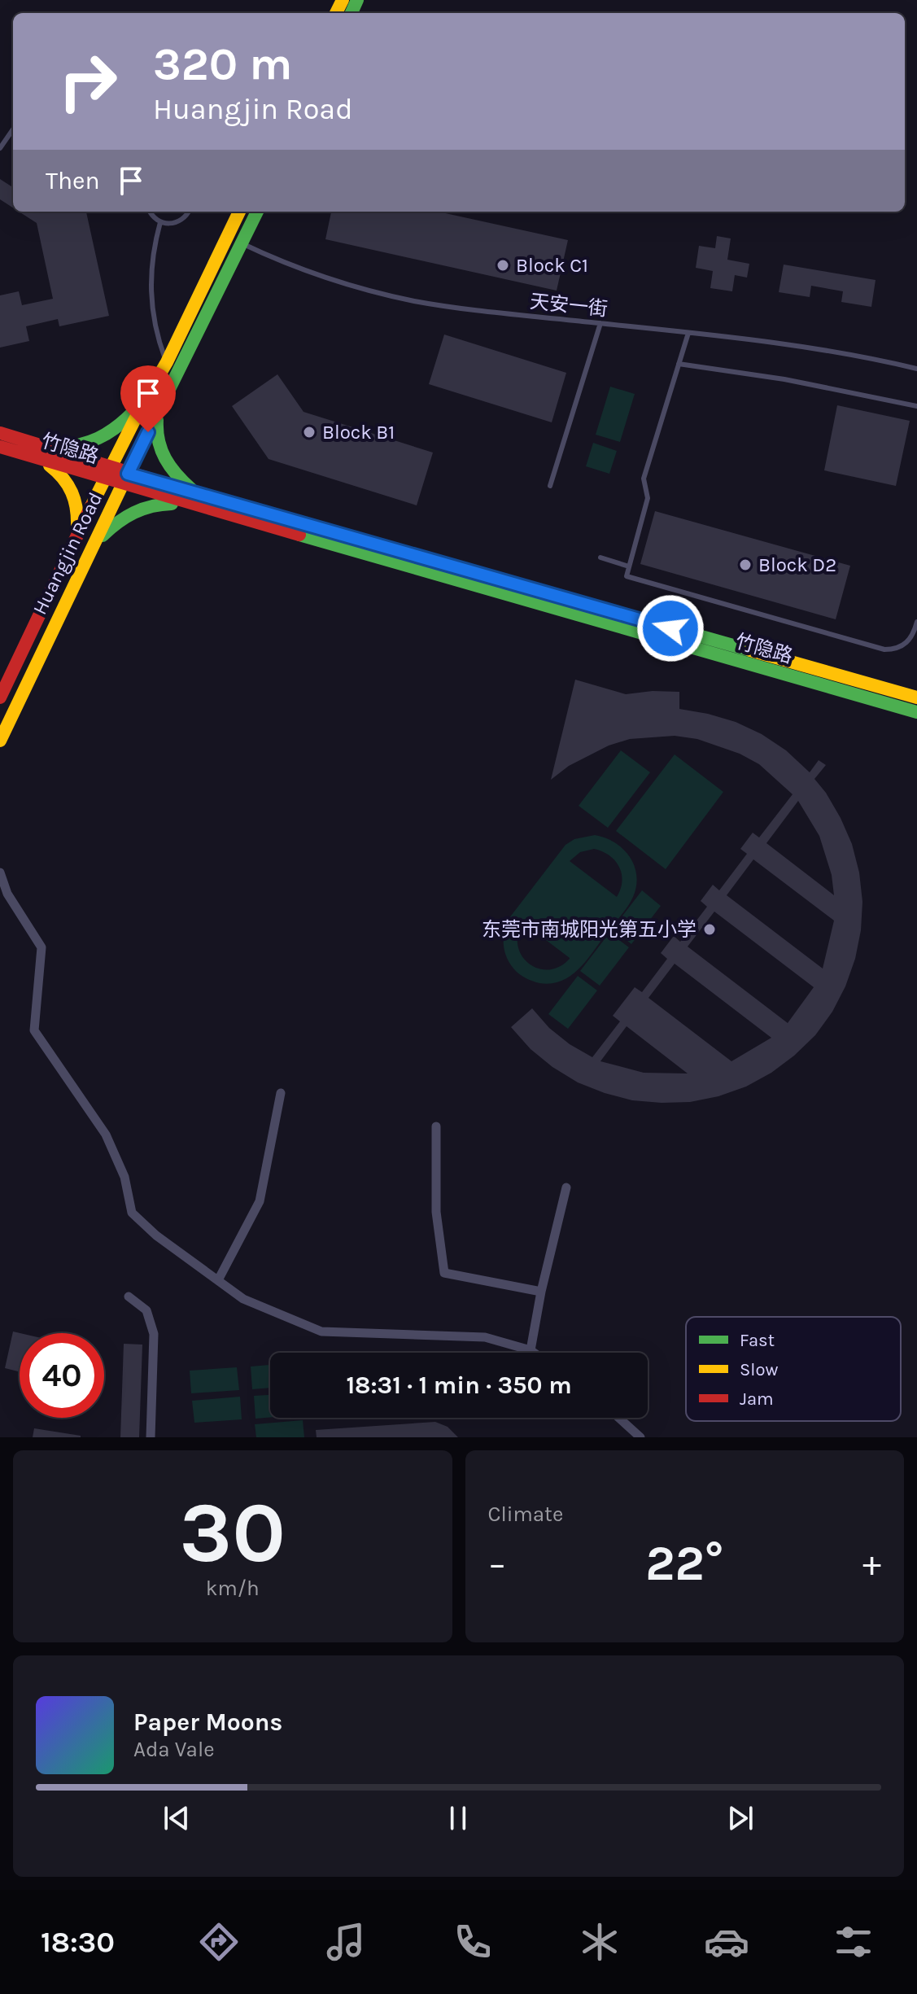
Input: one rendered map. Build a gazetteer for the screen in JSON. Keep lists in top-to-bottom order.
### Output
{
  "streets": {
    "street": ["竹隐路", "Huangjin Road"],
    "lane": ["天安一街"]
  },
  "crossings": [
    ["天安一街", "Huangjin Road"],
    ["竹隐路", "Huangjin Road"]
  ],
  "places": [
    "Block C1",
    "Block B1",
    "Block D2",
    "东莞市南城阳光第五小学"
  ],
  "legend": ["Fast", "Slow", "Jam"],
  "page": {
    "turn": ["320 m", "Huangjin Road"],
    "then": "Then",
    "limit": "40",
    "trip": "18:31 · 1 min · 350 m",
    "tile": [
      ["30", "km/h"],
      "Climate"
    ],
    "heat": ["−", "22°", "+"],
    "song": ["Paper Moons", "Ada Vale"],
    "tabs": "18:30"
  }
}
